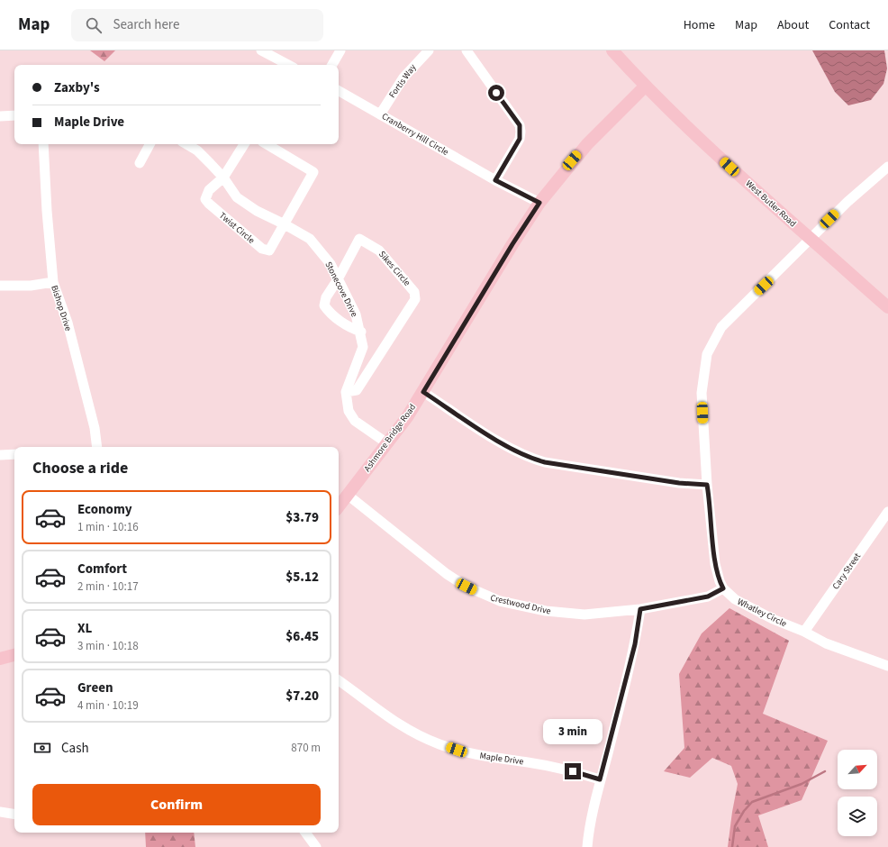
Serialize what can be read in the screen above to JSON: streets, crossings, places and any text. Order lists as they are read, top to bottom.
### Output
{
  "streets": {
    "main road": ["West Butler Road", "Ashmore Bridge Road"],
    "street": [
      "Fortis Way",
      "Cranberry Hill Circle",
      "Twist Circle",
      "Sikes Circle",
      "Stonecove Drive",
      "Bishop Drive",
      "Cary Street",
      "Crestwood Drive",
      "Whatley Circle",
      "Maple Drive"
    ]
  },
  "crossings": [
    ["Fortis Way", "Cranberry Hill Circle"],
    ["Cranberry Hill Circle", "Ashmore Bridge Road"],
    ["West Butler Road", "Ashmore Bridge Road"],
    ["West Butler Road", "Whatley Circle"],
    ["Twist Circle", "Stonecove Drive"],
    ["Sikes Circle", "Stonecove Drive"],
    ["Stonecove Drive", "Ashmore Bridge Road"],
    ["Ashmore Bridge Road", "Crestwood Drive"],
    ["Cary Street", "Whatley Circle"],
    ["Crestwood Drive", "Whatley Circle"]
  ],
  "north": "top right",
  "page": {
    "header": "Map",
    "search": "Search here",
    "nav": [
      "Home",
      "Map",
      "About",
      "Contact"
    ],
    "banner": ["Zaxby's", "Maple Drive"],
    "heading": "Choose a ride",
    "list": [
      {
        "name": "Economy",
        "note": "1 min · 10:16",
        "value": "$3.79"
      },
      {
        "name": "Comfort",
        "note": "2 min · 10:17",
        "value": "$5.12"
      },
      {
        "name": "XL",
        "note": "3 min · 10:18",
        "value": "$6.45"
      },
      {
        "name": "Green",
        "note": "4 min · 10:19",
        "value": "$7.20"
      }
    ],
    "bubble": "3 min",
    "pay": ["Cash", "870 m"],
    "buttons": "Confirm"
  }
}
